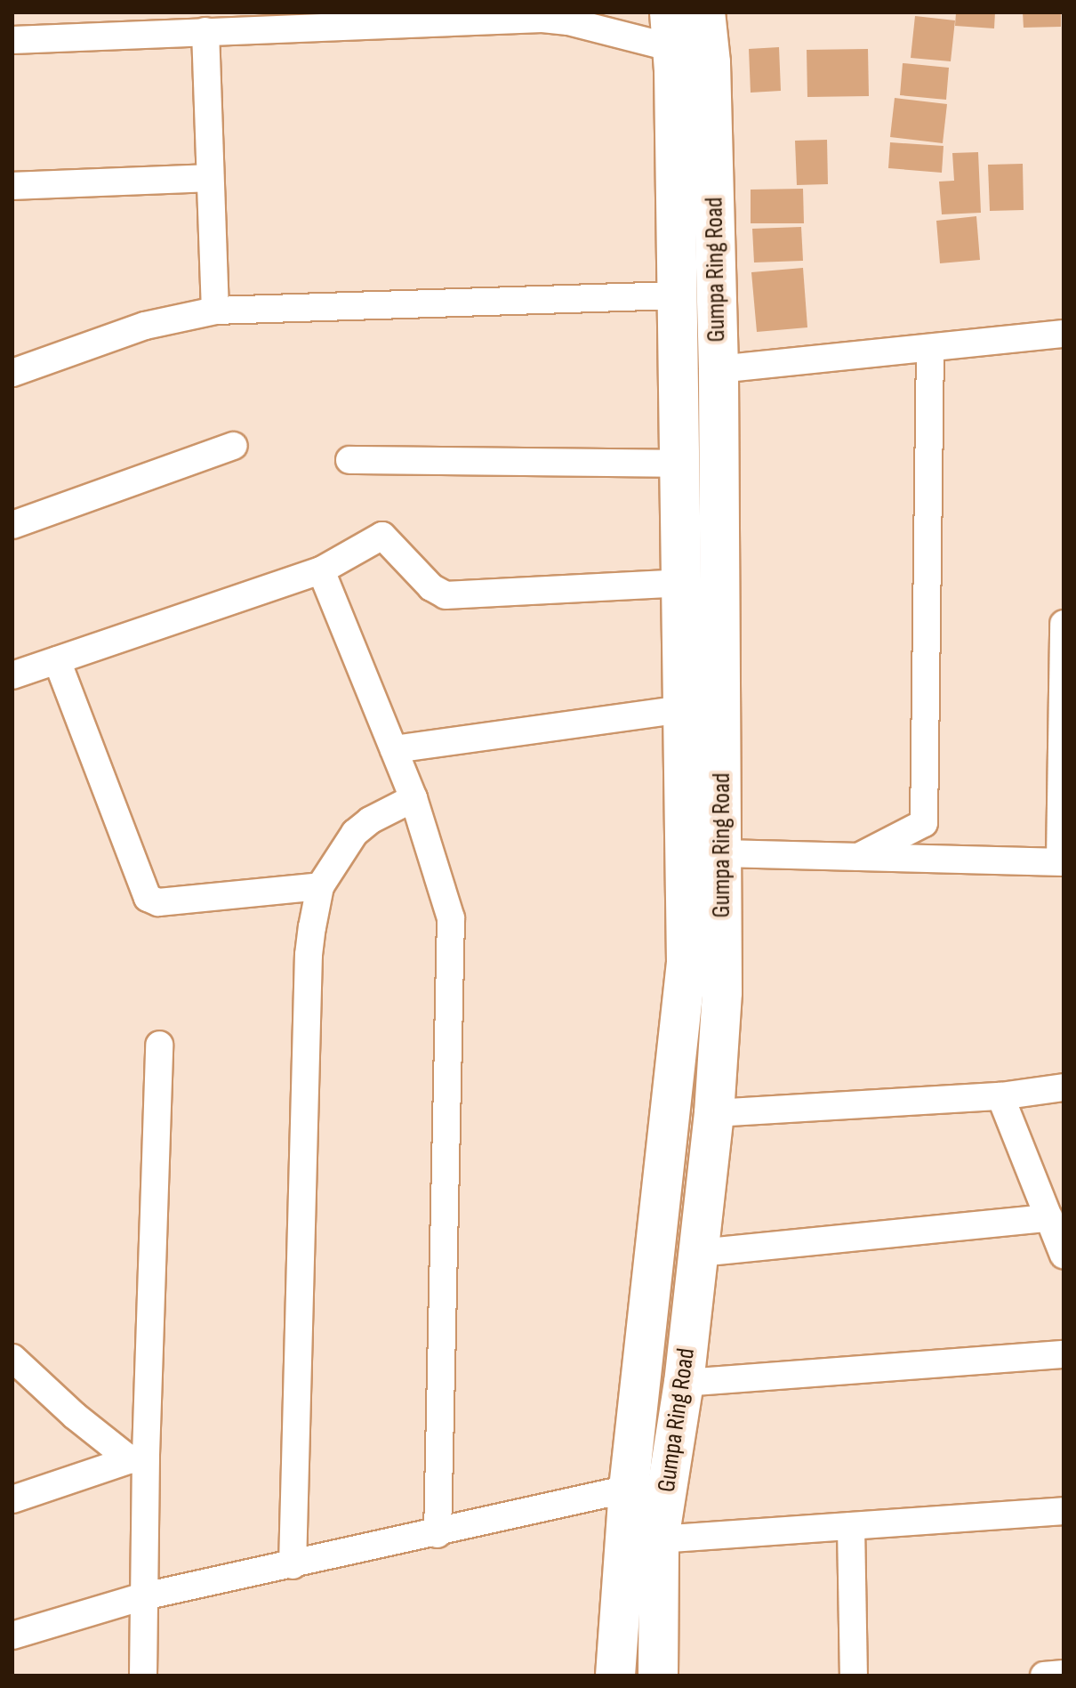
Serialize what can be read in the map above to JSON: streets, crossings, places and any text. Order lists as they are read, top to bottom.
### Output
{
  "streets": {
    "street": ["Gumpa Ring Road"]
  }
}
